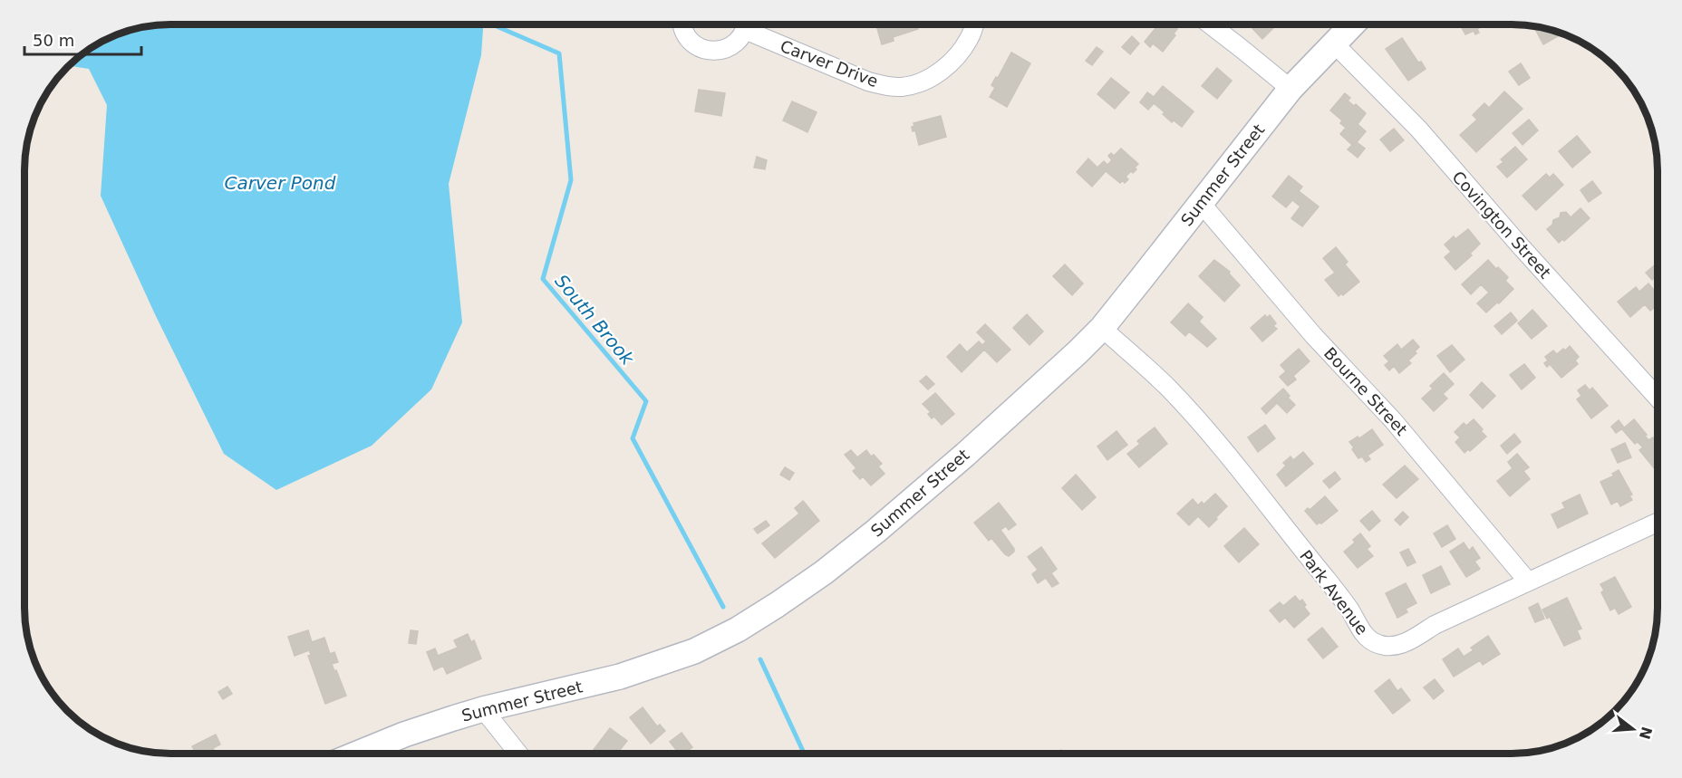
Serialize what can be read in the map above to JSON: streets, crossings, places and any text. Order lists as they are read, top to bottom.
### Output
{
  "streets": {
    "main road": ["Summer Street"],
    "street": [
      "Carver Drive",
      "Covington Street",
      "Bourne Street",
      "Park Avenue"
    ]
  },
  "crossings": [
    ["Summer Street", "Covington Street"],
    ["Summer Street", "Bourne Street"],
    ["Summer Street", "Park Avenue"],
    ["Bourne Street", "Park Avenue"]
  ],
  "water": ["Carver Pond", "South Brook"],
  "scale_bar": "50 m",
  "north": "right"
}
